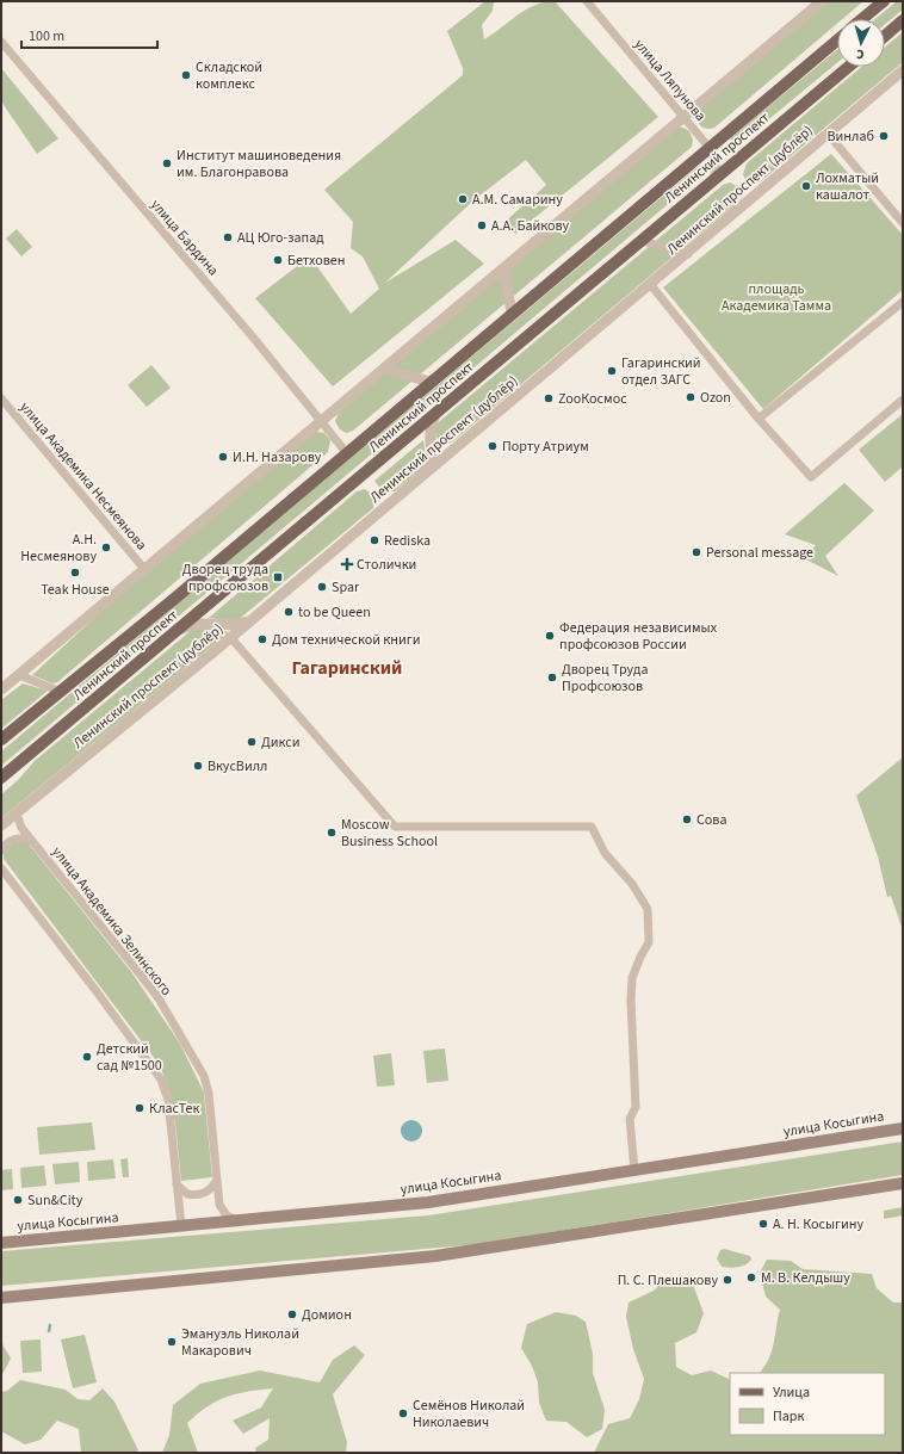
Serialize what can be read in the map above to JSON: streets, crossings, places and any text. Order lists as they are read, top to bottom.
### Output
{
  "streets": {
    "main road": ["Ленинский проспект", "улица Косыгина"],
    "street": [
      "улица Ляпунова",
      "Ленинский проспект (дублёр)",
      "улица Бардина",
      "улица Академика Несмеянова",
      "улица Академика Зелинского"
    ]
  },
  "crossings": [
    ["улица Ляпунова", "Ленинский проспект"],
    ["Ленинский проспект", "улица Бардина"],
    ["Ленинский проспект (дублёр)", "улица Академика Зелинского"],
    ["улица Академика Зелинского", "улица Косыгина"]
  ],
  "districts": ["Гагаринский"],
  "parks": ["площадь Академика Тамма"],
  "places": {
    "other": [
      "Складской комплекс",
      "Винлаб",
      "Институт машиноведения им. Благонравова",
      "Лохматый кашалот",
      "А.М. Самарину",
      "А.А. Байкову",
      "АЦ Юго-запад",
      "Бетховен",
      "Гагаринский отдел ЗАГС",
      "Ozon",
      "ZooКосмос",
      "Порту Атриум",
      "И.Н. Назарову",
      "Rediska",
      "А.Н. Несмеянову",
      "Personal message",
      "Teak House",
      "Spar",
      "to be Queen",
      "Федерация независимых профсоюзов России",
      "Дом технической книги",
      "Дворец Труда Профсоюзов",
      "Дикси",
      "ВкусВилл",
      "Сова",
      "Moscow Business School",
      "Детский сад №1500",
      "КласТек",
      "Sun&City",
      "А. Н. Косыгину",
      "М. В. Келдышу",
      "П. С. Плешакову",
      "Домион",
      "Эмануэль Николай Макарович",
      "Семёнов Николай Николаевич"
    ],
    "health": ["Столички"],
    "transit": ["Дворец труда профсоюзов"]
  },
  "legend": ["Улица", "Парк"],
  "scale_bar": "100 m",
  "north": "bottom"
}
